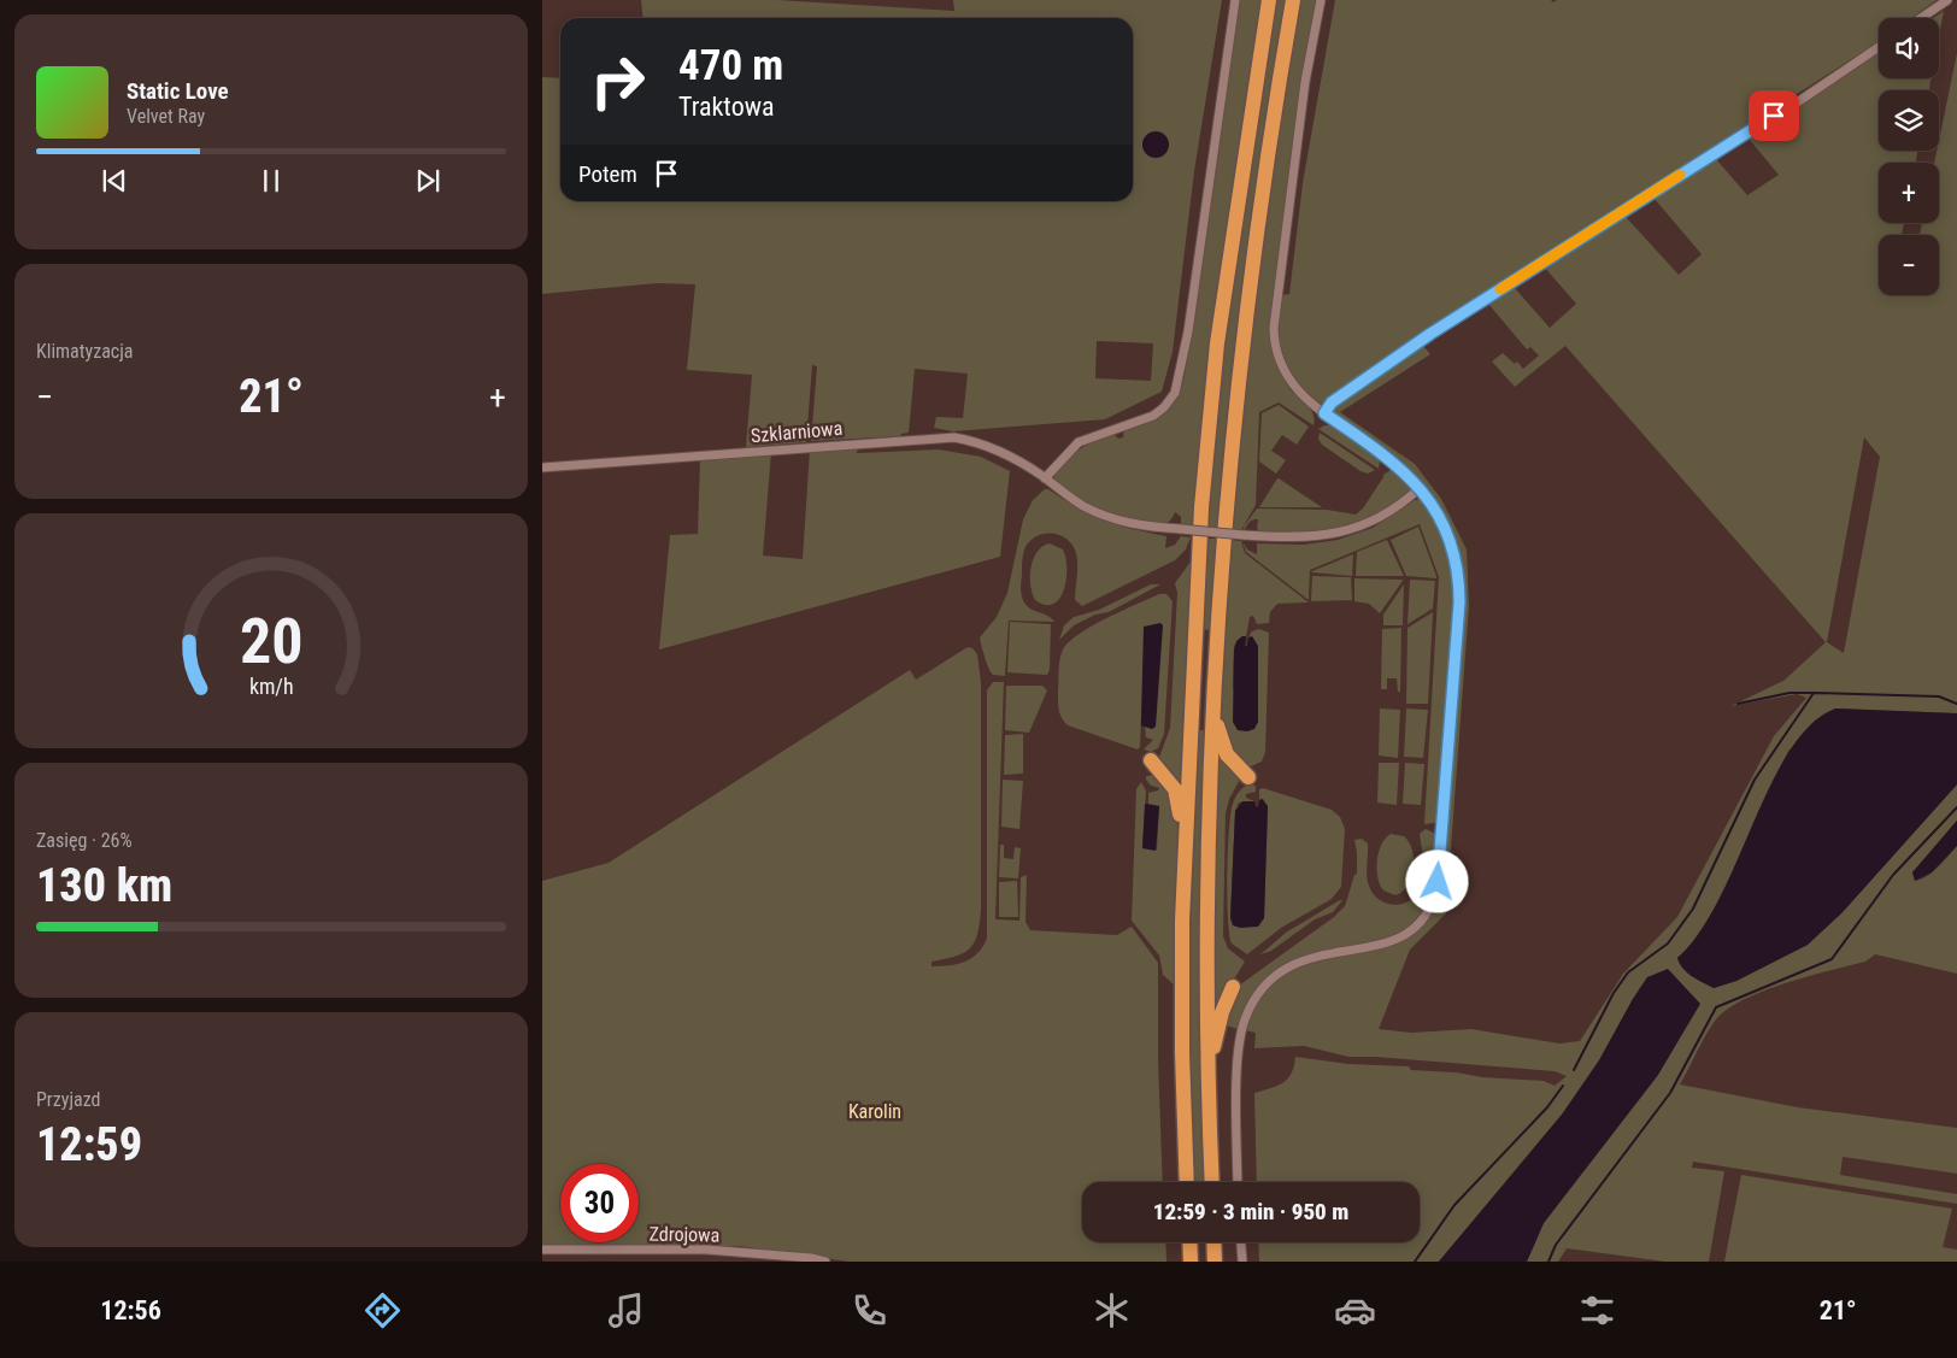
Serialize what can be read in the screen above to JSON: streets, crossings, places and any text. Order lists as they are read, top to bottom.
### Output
{
  "streets": {
    "street": ["Szklarniowa", "Zdrojowa"]
  },
  "parks": ["Karolin"],
  "page": {
    "map_buttons": ["+", "−"],
    "turn": ["470 m", "Traktowa"],
    "song": ["Static Love", "Velvet Ray"],
    "then": "Potem",
    "tile": [
      "Klimatyzacja",
      ["Zasięg · 26%", "130 km"],
      ["Przyjazd", "12:59"]
    ],
    "heat": ["−", "21°", "+"],
    "limit": "30",
    "trip": "12:59 · 3 min · 950 m",
    "tabs": ["12:56", "21°"],
    "gauge": ["20", "km/h"]
  }
}
